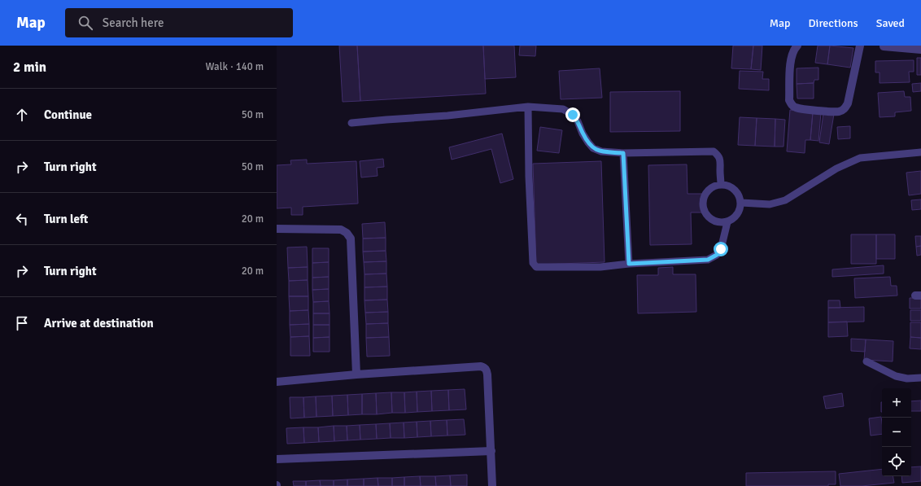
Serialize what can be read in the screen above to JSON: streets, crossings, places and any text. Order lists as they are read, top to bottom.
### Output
{
  "page": {
    "header": "Map",
    "search": "Search here",
    "nav": ["Map", "Directions", "Saved"],
    "heading": ["2 min", "Walk · 140 m"],
    "list": [
      ["Continue", "50 m"],
      ["Turn right", "50 m"],
      ["Turn left", "20 m"],
      ["Turn right", "20 m"],
      "Arrive at destination"
    ],
    "map_buttons": ["+", "−"]
  }
}
